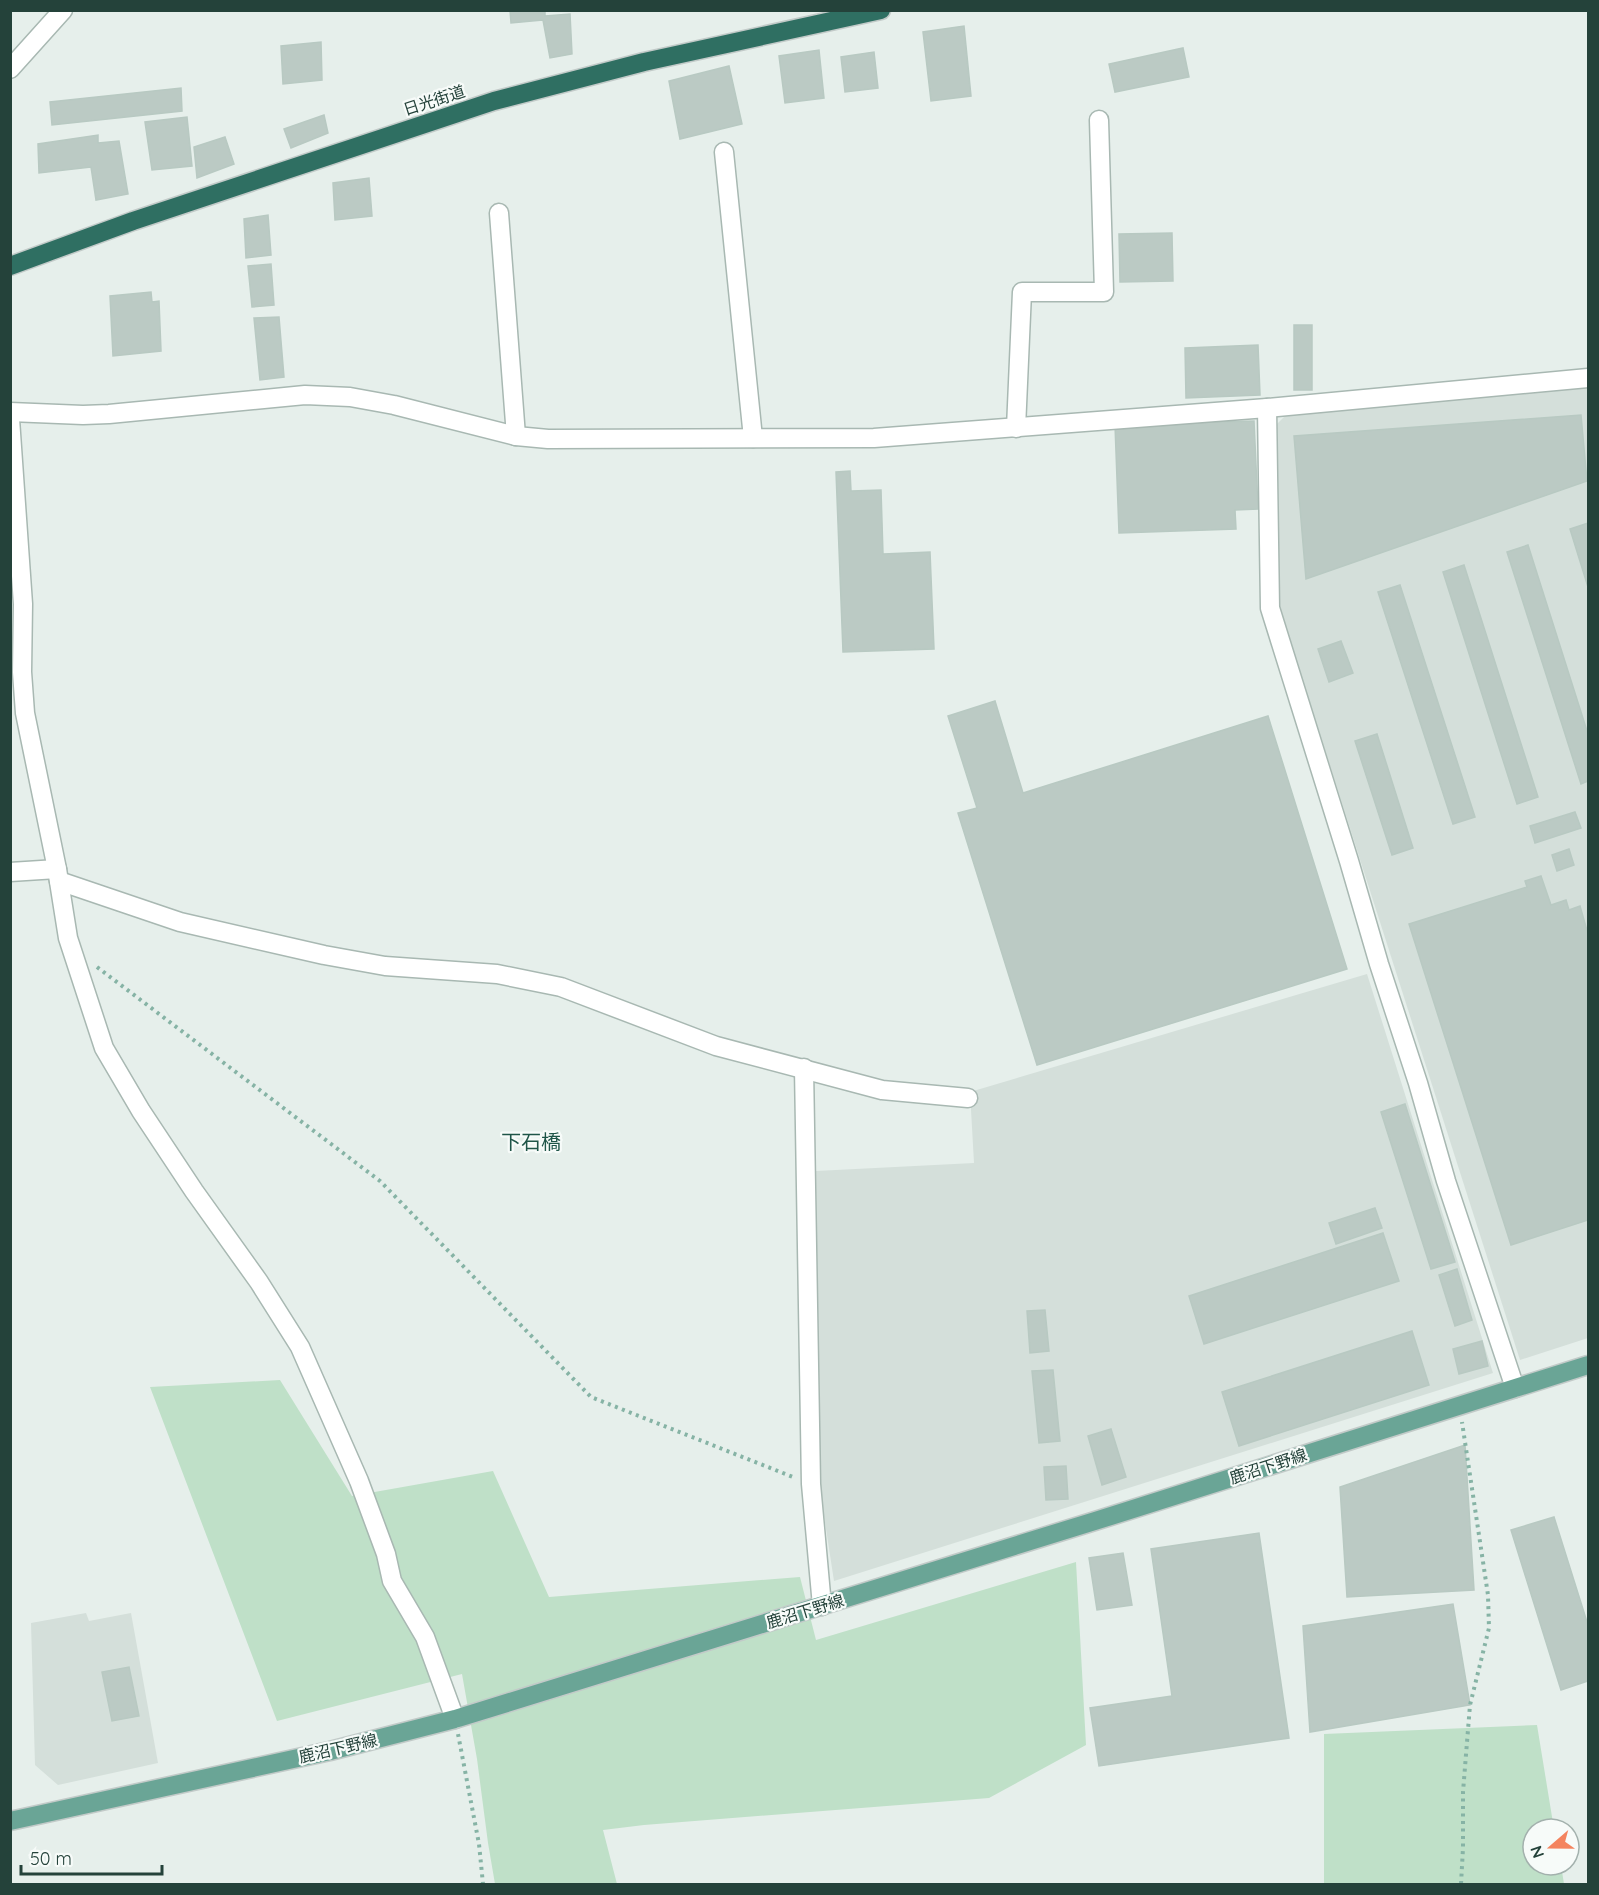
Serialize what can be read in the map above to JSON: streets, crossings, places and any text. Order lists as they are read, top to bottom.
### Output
{
  "streets": {
    "highway": ["日光街道"],
    "main road": ["鹿沼下野線"]
  },
  "districts": ["下石橋"],
  "scale_bar": "50 m",
  "north": "left"
}
